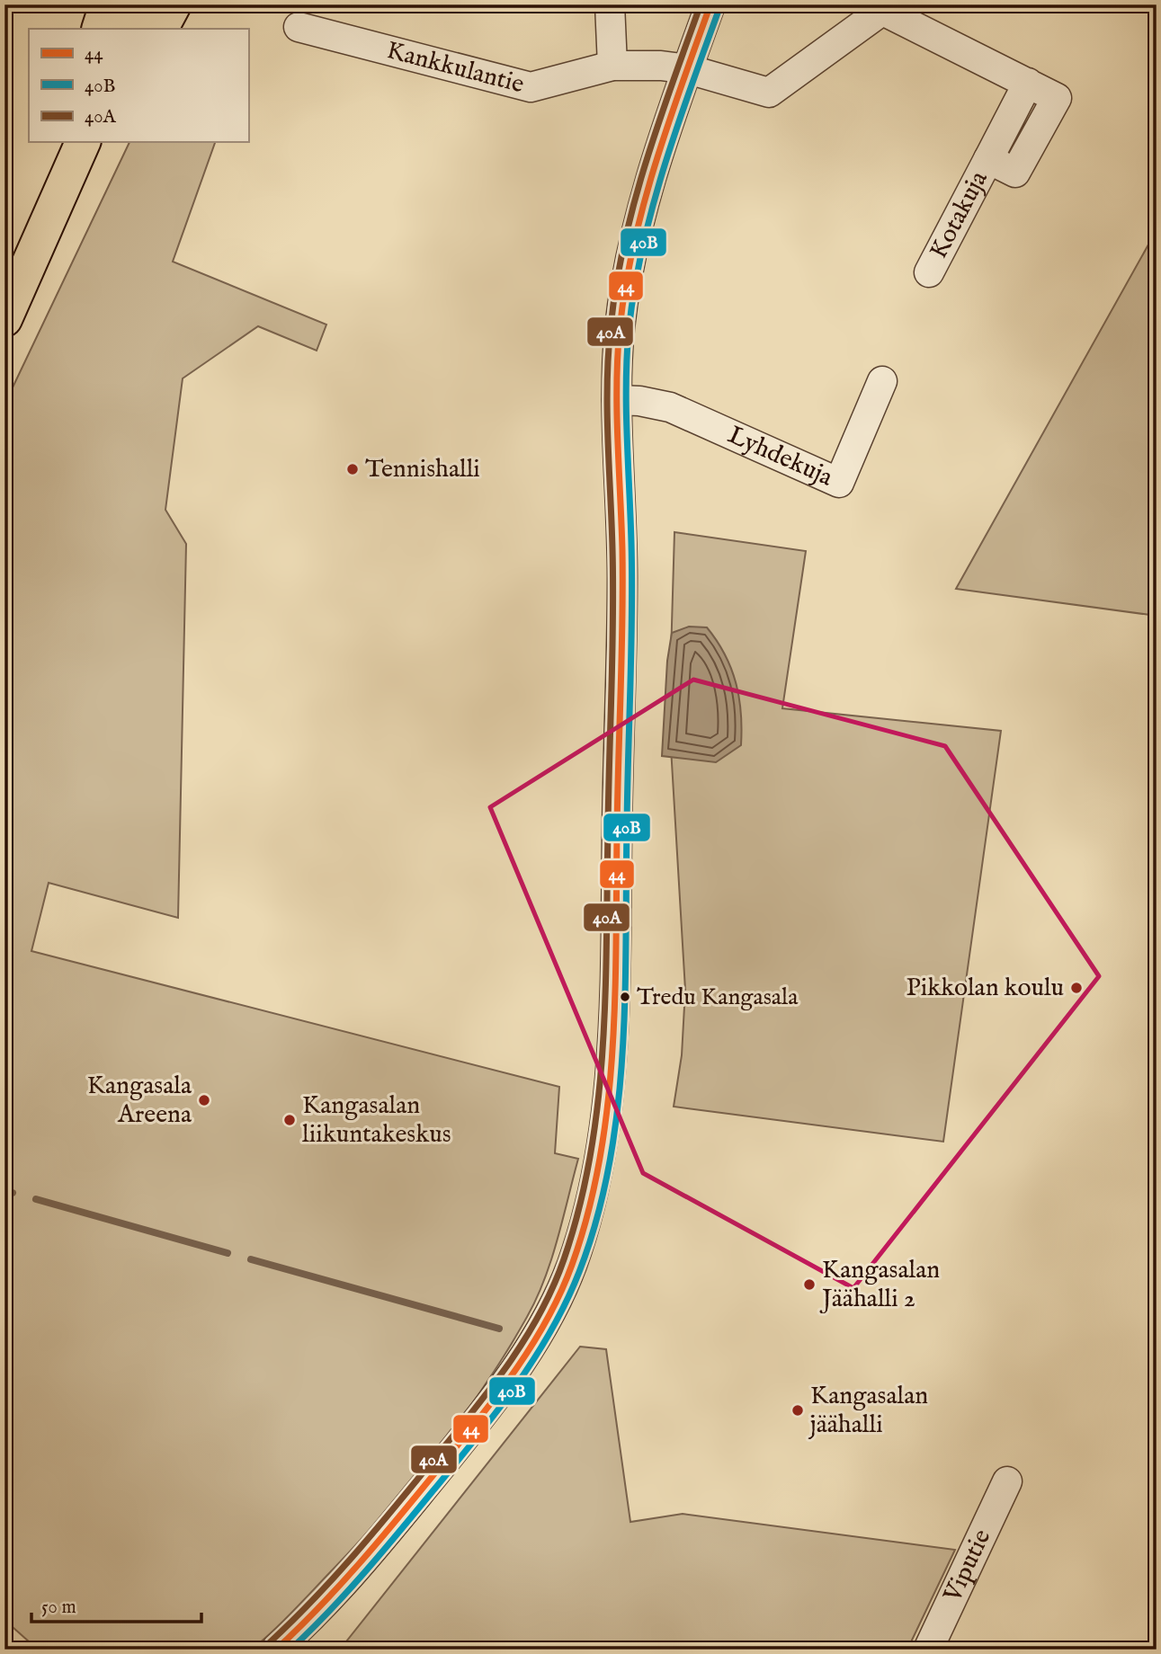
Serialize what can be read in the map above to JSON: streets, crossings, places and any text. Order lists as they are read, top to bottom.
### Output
{
  "streets": {
    "street": [
      "Kankkulantie",
      "Kotakuja",
      "Lyhdekuja",
      "Viputie"
    ]
  },
  "crossings": [
    ["Kankkulantie", "Kotakuja"]
  ],
  "places": [
    "Tennishalli",
    "Pikkolan koulu",
    "Tredu Kangasala",
    "Kangasala Areena",
    "Kangasalan liikuntakeskus",
    "Kangasalan Jäähalli 2",
    "Kangasalan jäähalli"
  ],
  "lines": ["transit line 44", "transit line 40A", "transit line 40B"],
  "legend": ["44", "40B", "40A"],
  "scale_bar": "50 m"
}
